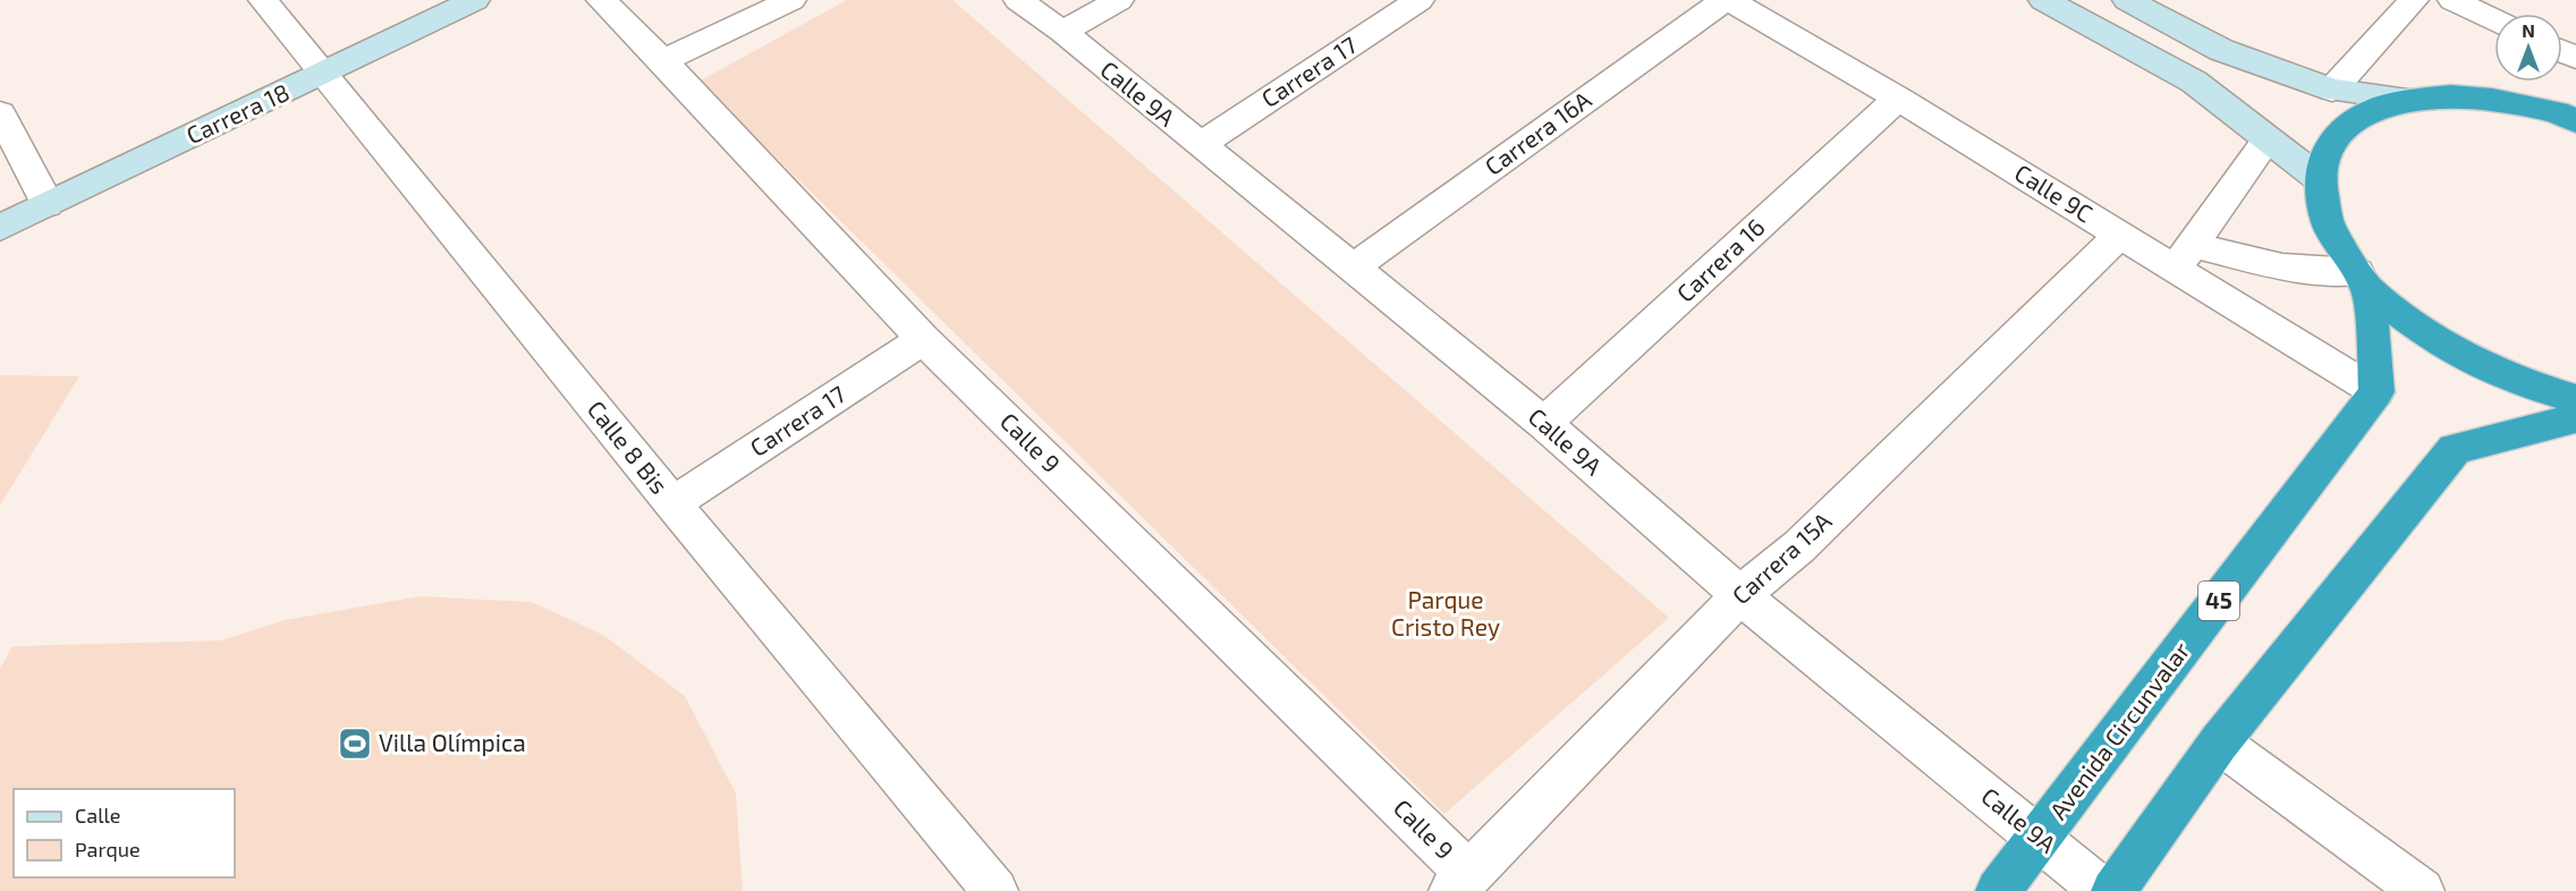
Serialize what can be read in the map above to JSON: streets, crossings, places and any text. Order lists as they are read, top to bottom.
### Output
{
  "streets": {
    "highway": ["45", "Avenida Circunvalar"],
    "main road": ["Carrera 18"],
    "street": [
      "Carrera 17",
      "Calle 9A",
      "Carrera 16A",
      "Calle 9C",
      "Carrera 16",
      "Calle 9",
      "Calle 8 Bis",
      "Carrera 15A"
    ]
  },
  "crossings": [
    ["Carrera 17", "Calle 9A"],
    ["Carrera 17", "Calle 9"],
    ["Carrera 17", "Calle 8 Bis"],
    ["Calle 9A", "Carrera 16A"],
    ["Calle 9A", "Carrera 16"],
    ["Calle 9A", "Carrera 15A"],
    ["Calle 9A", "Avenida Circunvalar"],
    ["Carrera 18", "Calle 8 Bis"],
    ["Carrera 16A", "Calle 9C"],
    ["Calle 9C", "Carrera 16"],
    ["Calle 9C", "Carrera 15A"],
    ["Calle 9C", "Avenida Circunvalar"],
    ["Calle 9", "Carrera 15A"]
  ],
  "parks": ["Parque Cristo Rey"],
  "places": {
    "sports": ["Villa Olímpica"]
  },
  "legend": ["Calle", "Parque"],
  "north": "top"
}
